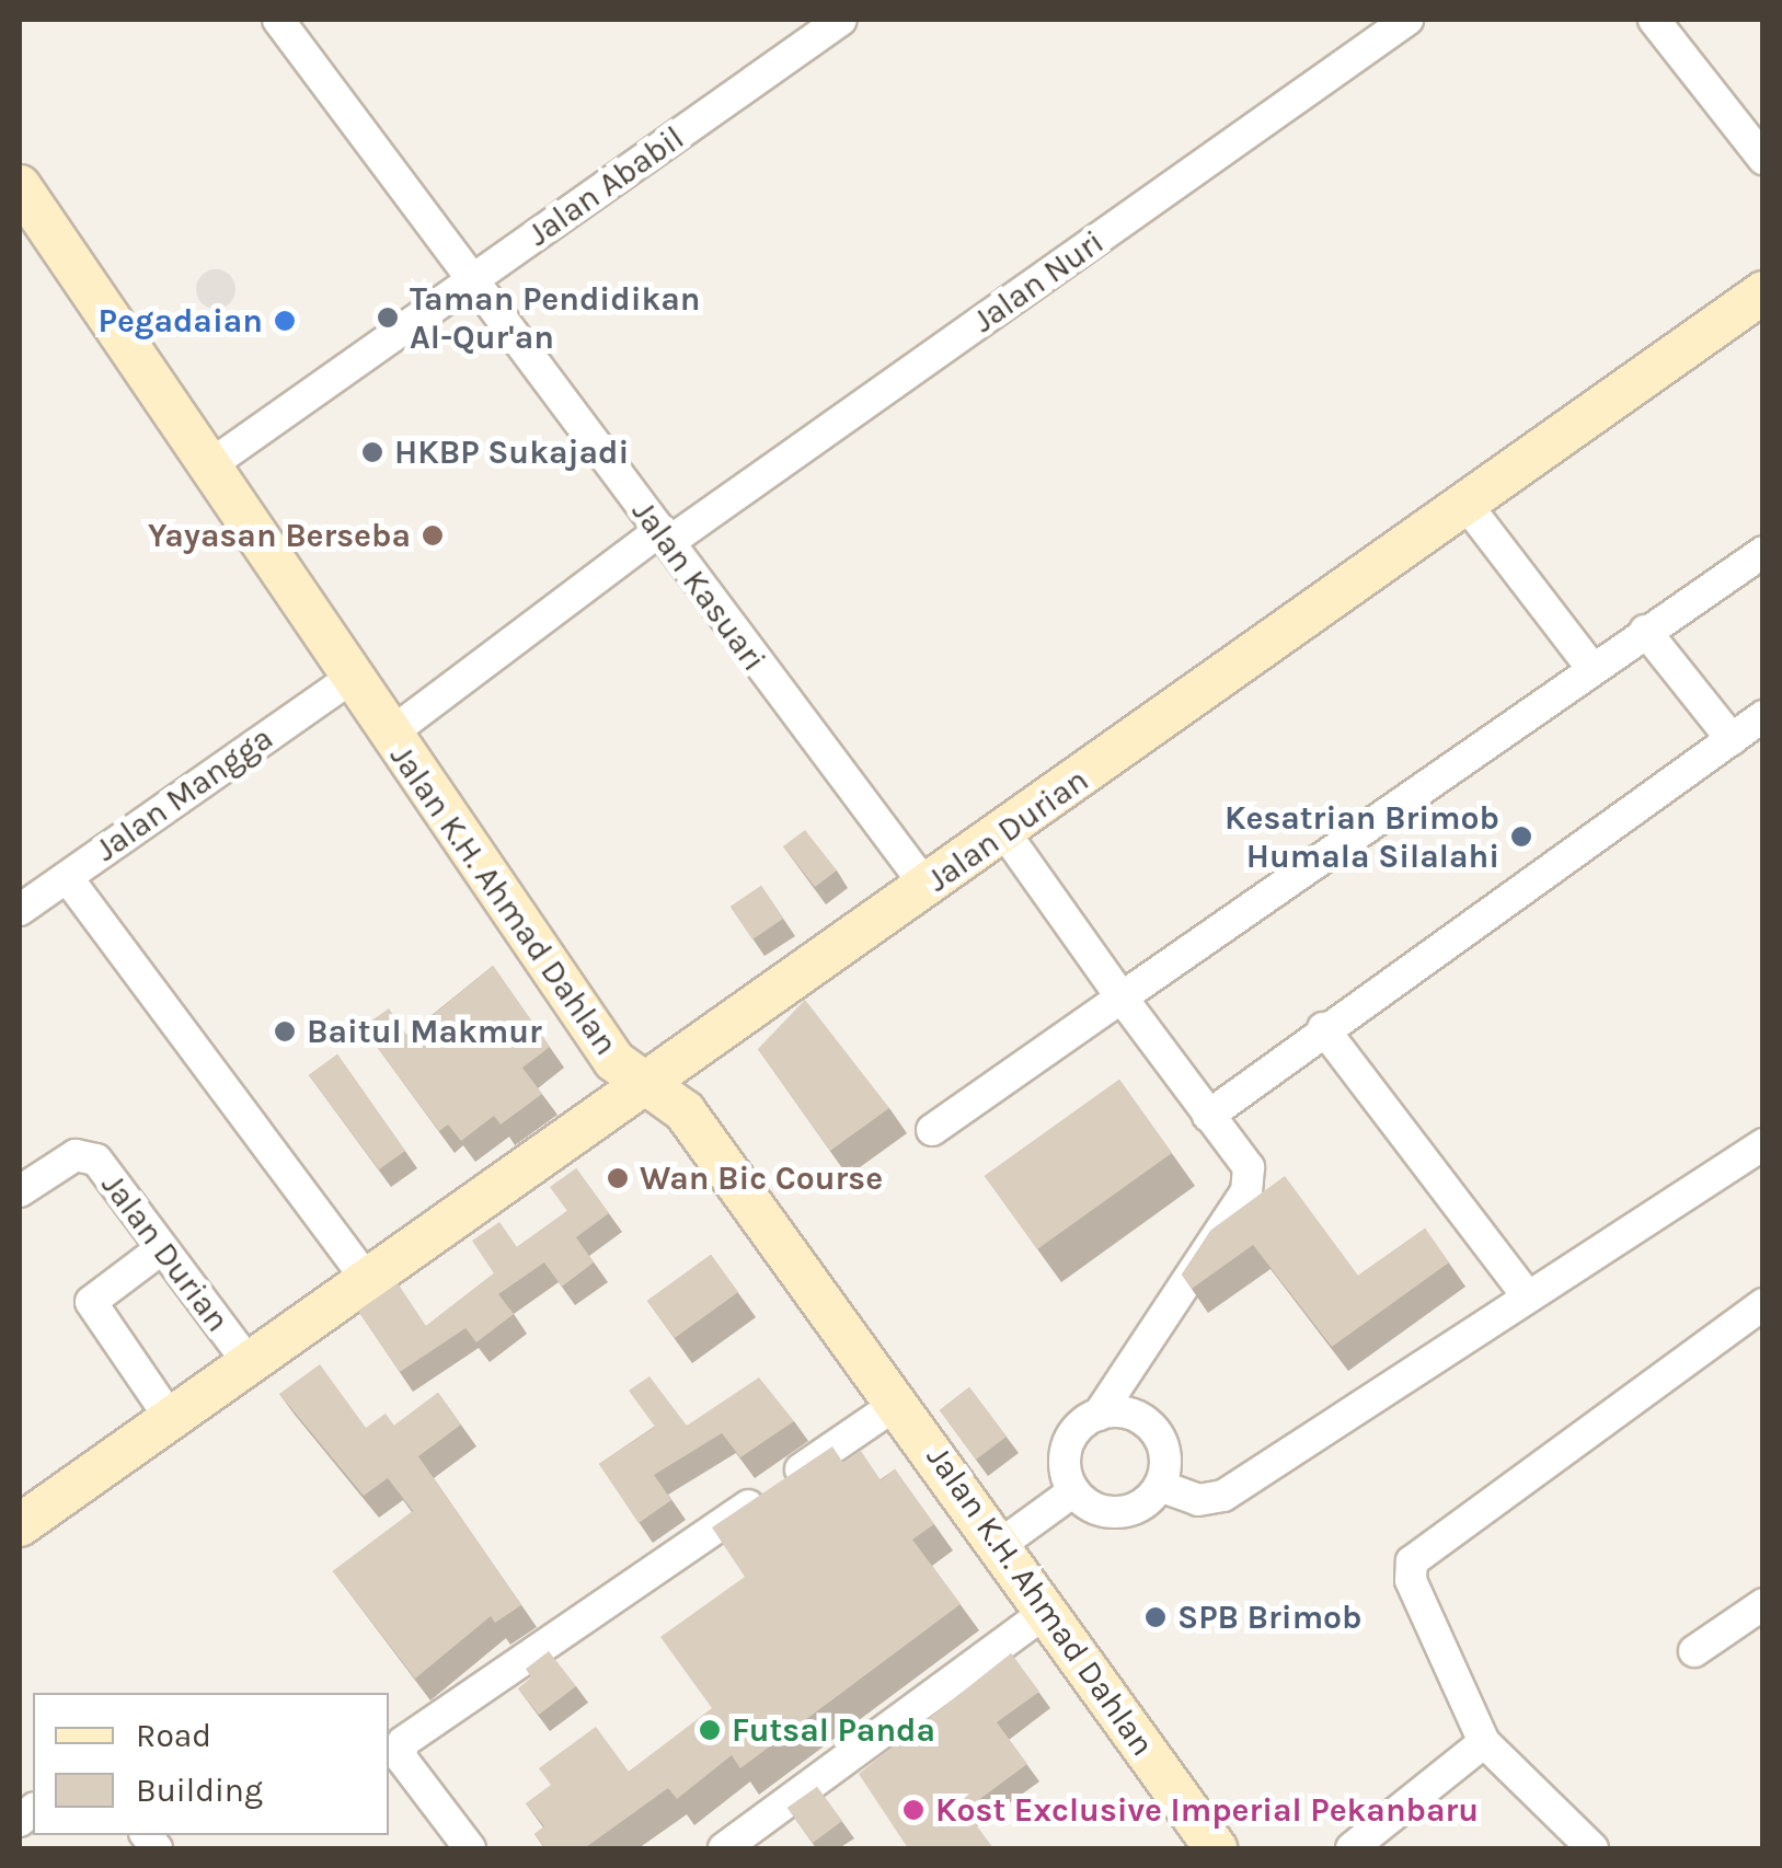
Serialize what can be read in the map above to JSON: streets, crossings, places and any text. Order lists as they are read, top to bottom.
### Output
{
  "streets": {
    "main road": ["Jalan Durian", "Jalan K.H. Ahmad Dahlan"],
    "street": [
      "Jalan Ababil",
      "Jalan Nuri",
      "Jalan Kasuari",
      "Jalan Mangga"
    ]
  },
  "crossings": [
    ["Jalan Ababil", "Jalan Kasuari"],
    ["Jalan Ababil", "Jalan K.H. Ahmad Dahlan"],
    ["Jalan Nuri", "Jalan Kasuari"],
    ["Jalan Nuri", "Jalan K.H. Ahmad Dahlan"],
    ["Jalan Kasuari", "Jalan Durian"],
    ["Jalan Mangga", "Jalan K.H. Ahmad Dahlan"],
    ["Jalan Durian", "Jalan K.H. Ahmad Dahlan"]
  ],
  "places": [
    "Taman Pendidikan Al-Qur'an",
    "Pegadaian",
    "HKBP Sukajadi",
    "Yayasan Berseba",
    "Kesatrian Brimob Humala Silalahi",
    "Baitul Makmur",
    "Wan Bic Course",
    "SPB Brimob",
    "Futsal Panda",
    "Kost Exclusive Imperial Pekanbaru"
  ],
  "legend": ["Road", "Building"]
}
